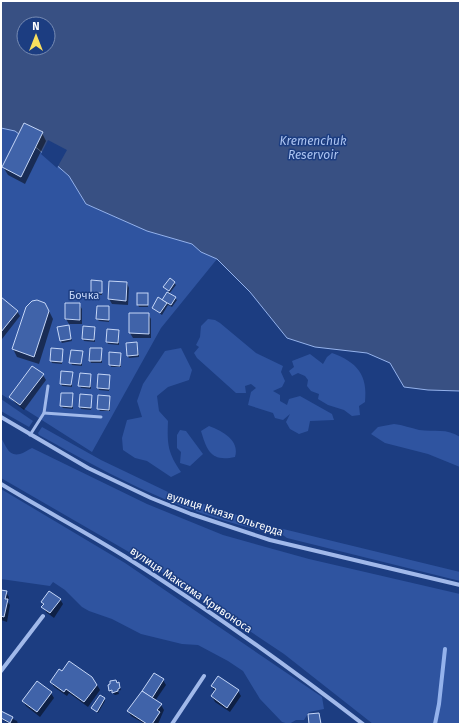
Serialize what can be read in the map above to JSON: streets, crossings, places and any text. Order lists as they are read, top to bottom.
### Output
{
  "streets": {
    "street": ["вулиця Князя Ольгерда", "вулиця Максима Кривоноса"]
  },
  "water": ["Kremenchuk Reservoir"],
  "parks": ["Бочка"],
  "north": "top"
}
